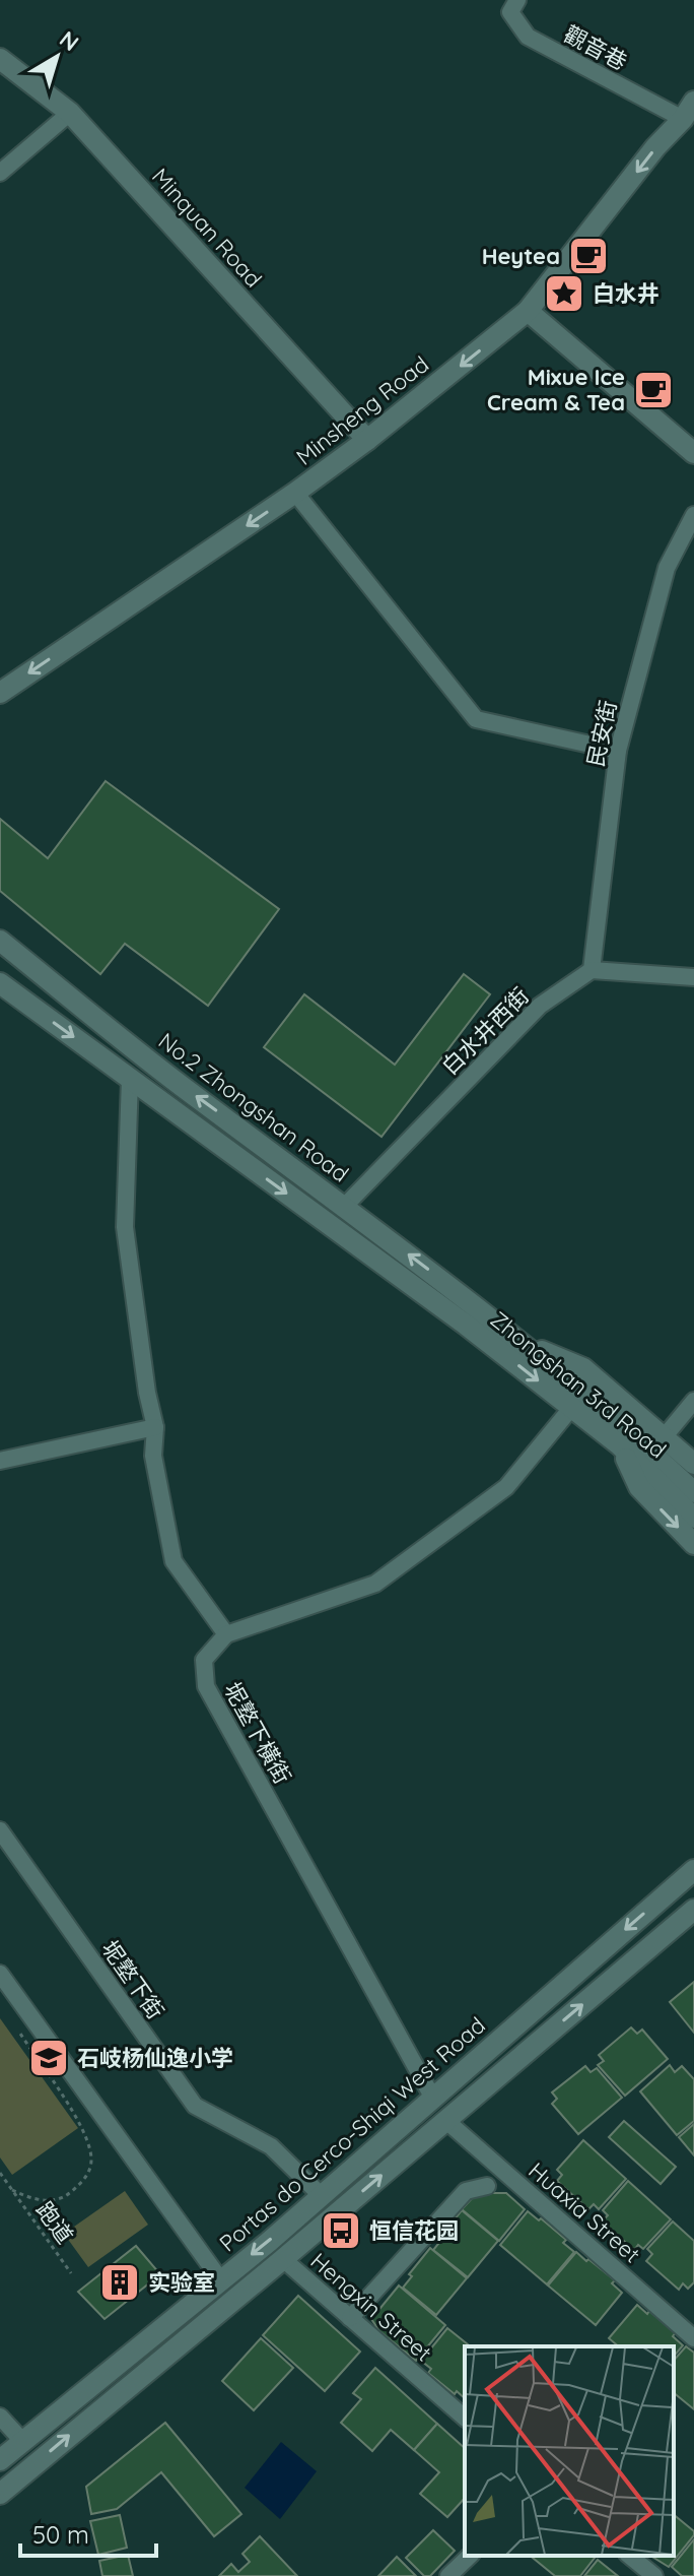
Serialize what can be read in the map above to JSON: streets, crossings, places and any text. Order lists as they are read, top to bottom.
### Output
{
  "streets": {
    "main road": [
      "Minquan Road",
      "Minsheng Road",
      "No.2 Zhongshan Road",
      "Zhongshan 3rd Road",
      "Portas do Cerco-Shiqi West Road"
    ],
    "street": [
      "觀音巷",
      "民安街",
      "白水井西街",
      "坭墪下橫街",
      "坭墪下街",
      "Huaxia Street",
      "Hengxin Street"
    ],
    "path": ["跑道"]
  },
  "crossings": [
    ["觀音巷", "Minsheng Road"],
    ["Minquan Road", "Minsheng Road"],
    ["民安街", "白水井西街"],
    ["白水井西街", "No.2 Zhongshan Road"],
    ["No.2 Zhongshan Road", "Zhongshan 3rd Road"],
    ["坭墪下橫街", "Portas do Cerco-Shiqi West Road"],
    ["坭墪下街", "Portas do Cerco-Shiqi West Road"]
  ],
  "one_way": ["Minsheng Road"],
  "places": {
    "cafe": ["Heytea", "Mixue Ice Cream & Tea"],
    "place": ["白水井"],
    "school or university": ["石岐杨仙逸小学"],
    "bus stop": ["恒信花园"],
    "building": ["实验室"]
  },
  "scale_bar": "50 m",
  "north": "top right"
}
